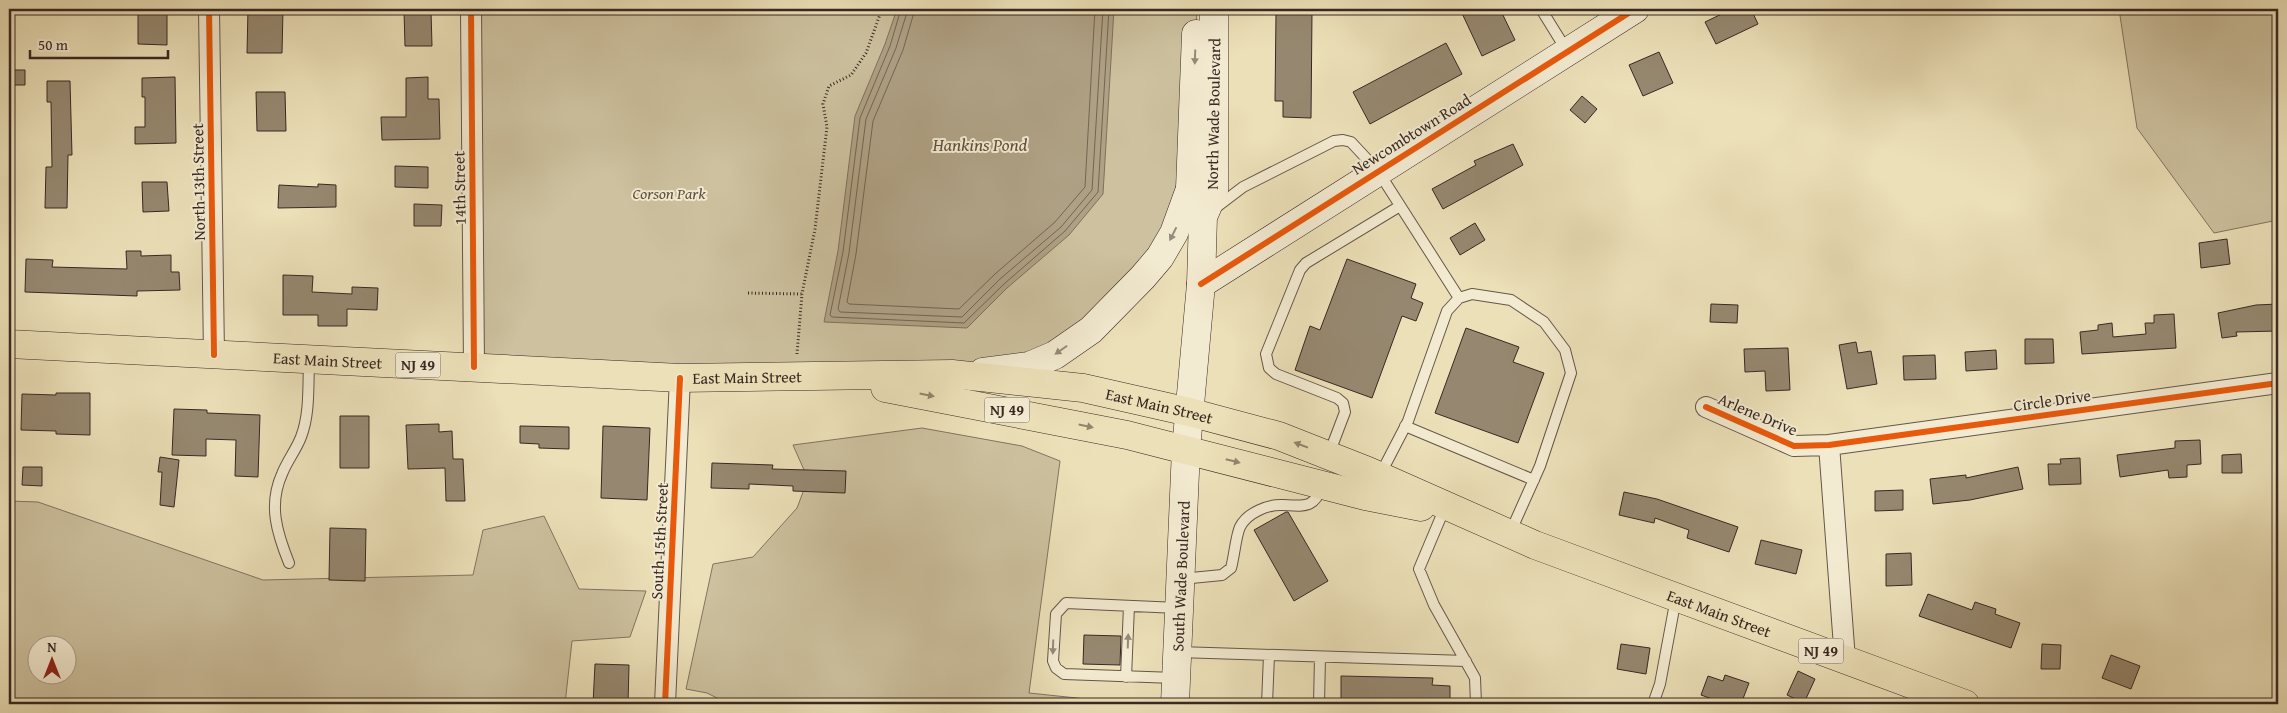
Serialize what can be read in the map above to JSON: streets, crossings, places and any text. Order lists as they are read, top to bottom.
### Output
{
  "streets": {
    "highway": ["East Main Street", "NJ 49"],
    "main road": ["North Wade Boulevard", "Newcombtown Road", "South Wade Boulevard"],
    "street": [
      "North 13th Street",
      "14th Street",
      "Circle Drive",
      "Arlene Drive",
      "South 15th Street"
    ]
  },
  "crossings": [
    ["North Wade Boulevard", "Newcombtown Road"],
    ["North Wade Boulevard", "East Main Street"],
    ["North Wade Boulevard", "South Wade Boulevard"],
    ["North 13th Street", "East Main Street"],
    ["14th Street", "East Main Street"],
    ["East Main Street", "South 15th Street"],
    ["East Main Street", "South Wade Boulevard"],
    ["Circle Drive", "Arlene Drive"]
  ],
  "water": ["Hankins Pond"],
  "parks": ["Corson Park"],
  "scale_bar": "50 m",
  "north": "top"
}
